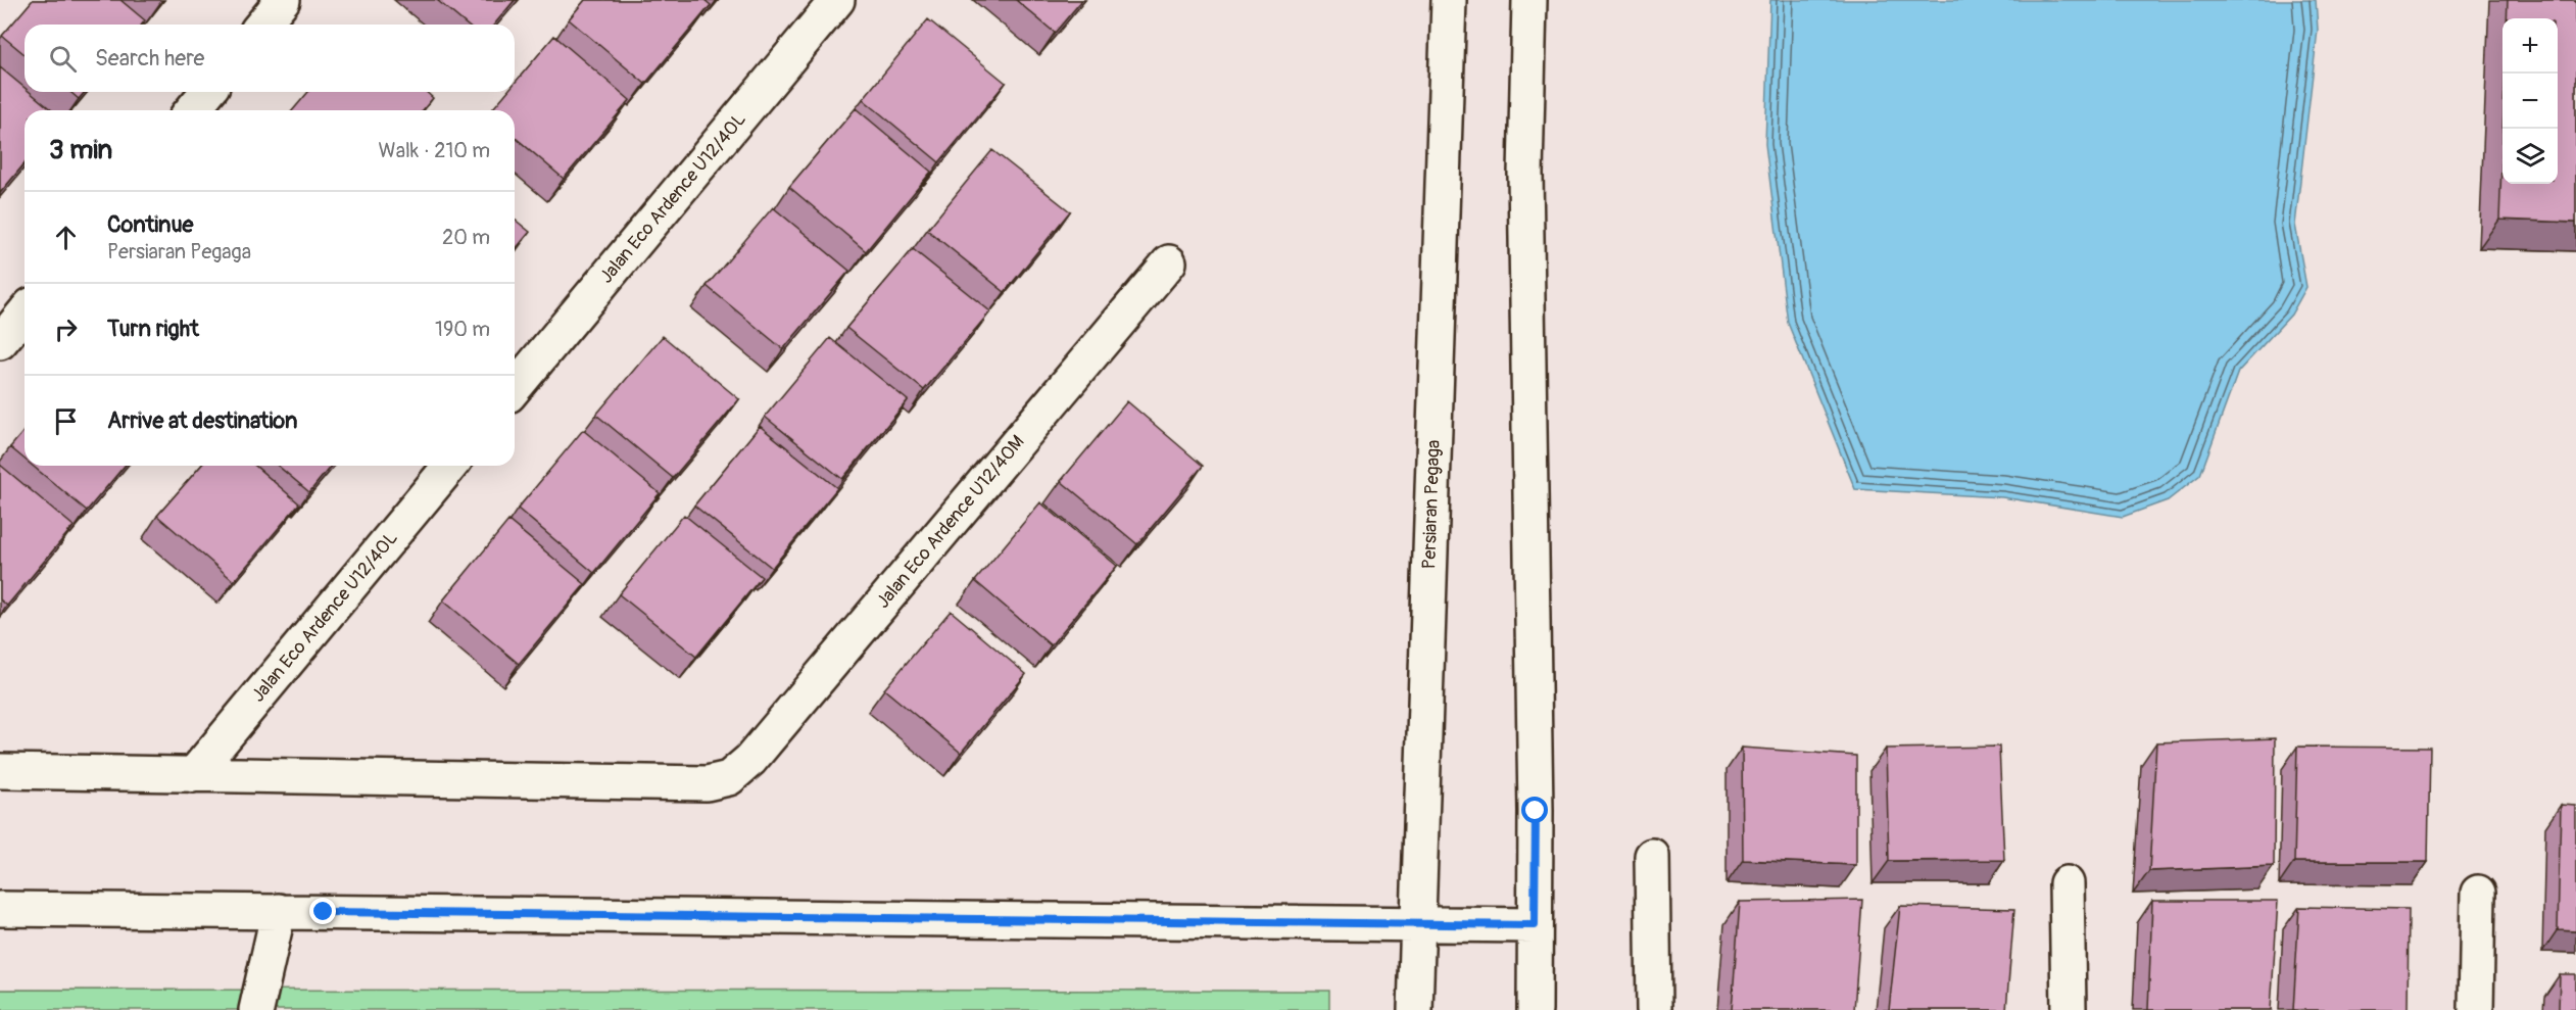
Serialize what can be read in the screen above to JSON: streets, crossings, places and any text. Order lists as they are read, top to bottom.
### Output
{
  "streets": {
    "street": ["Jalan Eco Ardence U12/40L", "Persiaran Pegaga", "Jalan Eco Ardence U12/40M"]
  },
  "crossings": [
    ["Jalan Eco Ardence U12/40L", "Jalan Eco Ardence U12/40M"]
  ],
  "page": {
    "map_buttons": ["+", "−"],
    "search": "Search here",
    "heading": ["3 min", "Walk · 210 m"],
    "list": [
      ["Continue", "Persiaran Pegaga", "20 m"],
      ["Turn right", "190 m"],
      "Arrive at destination"
    ]
  }
}
